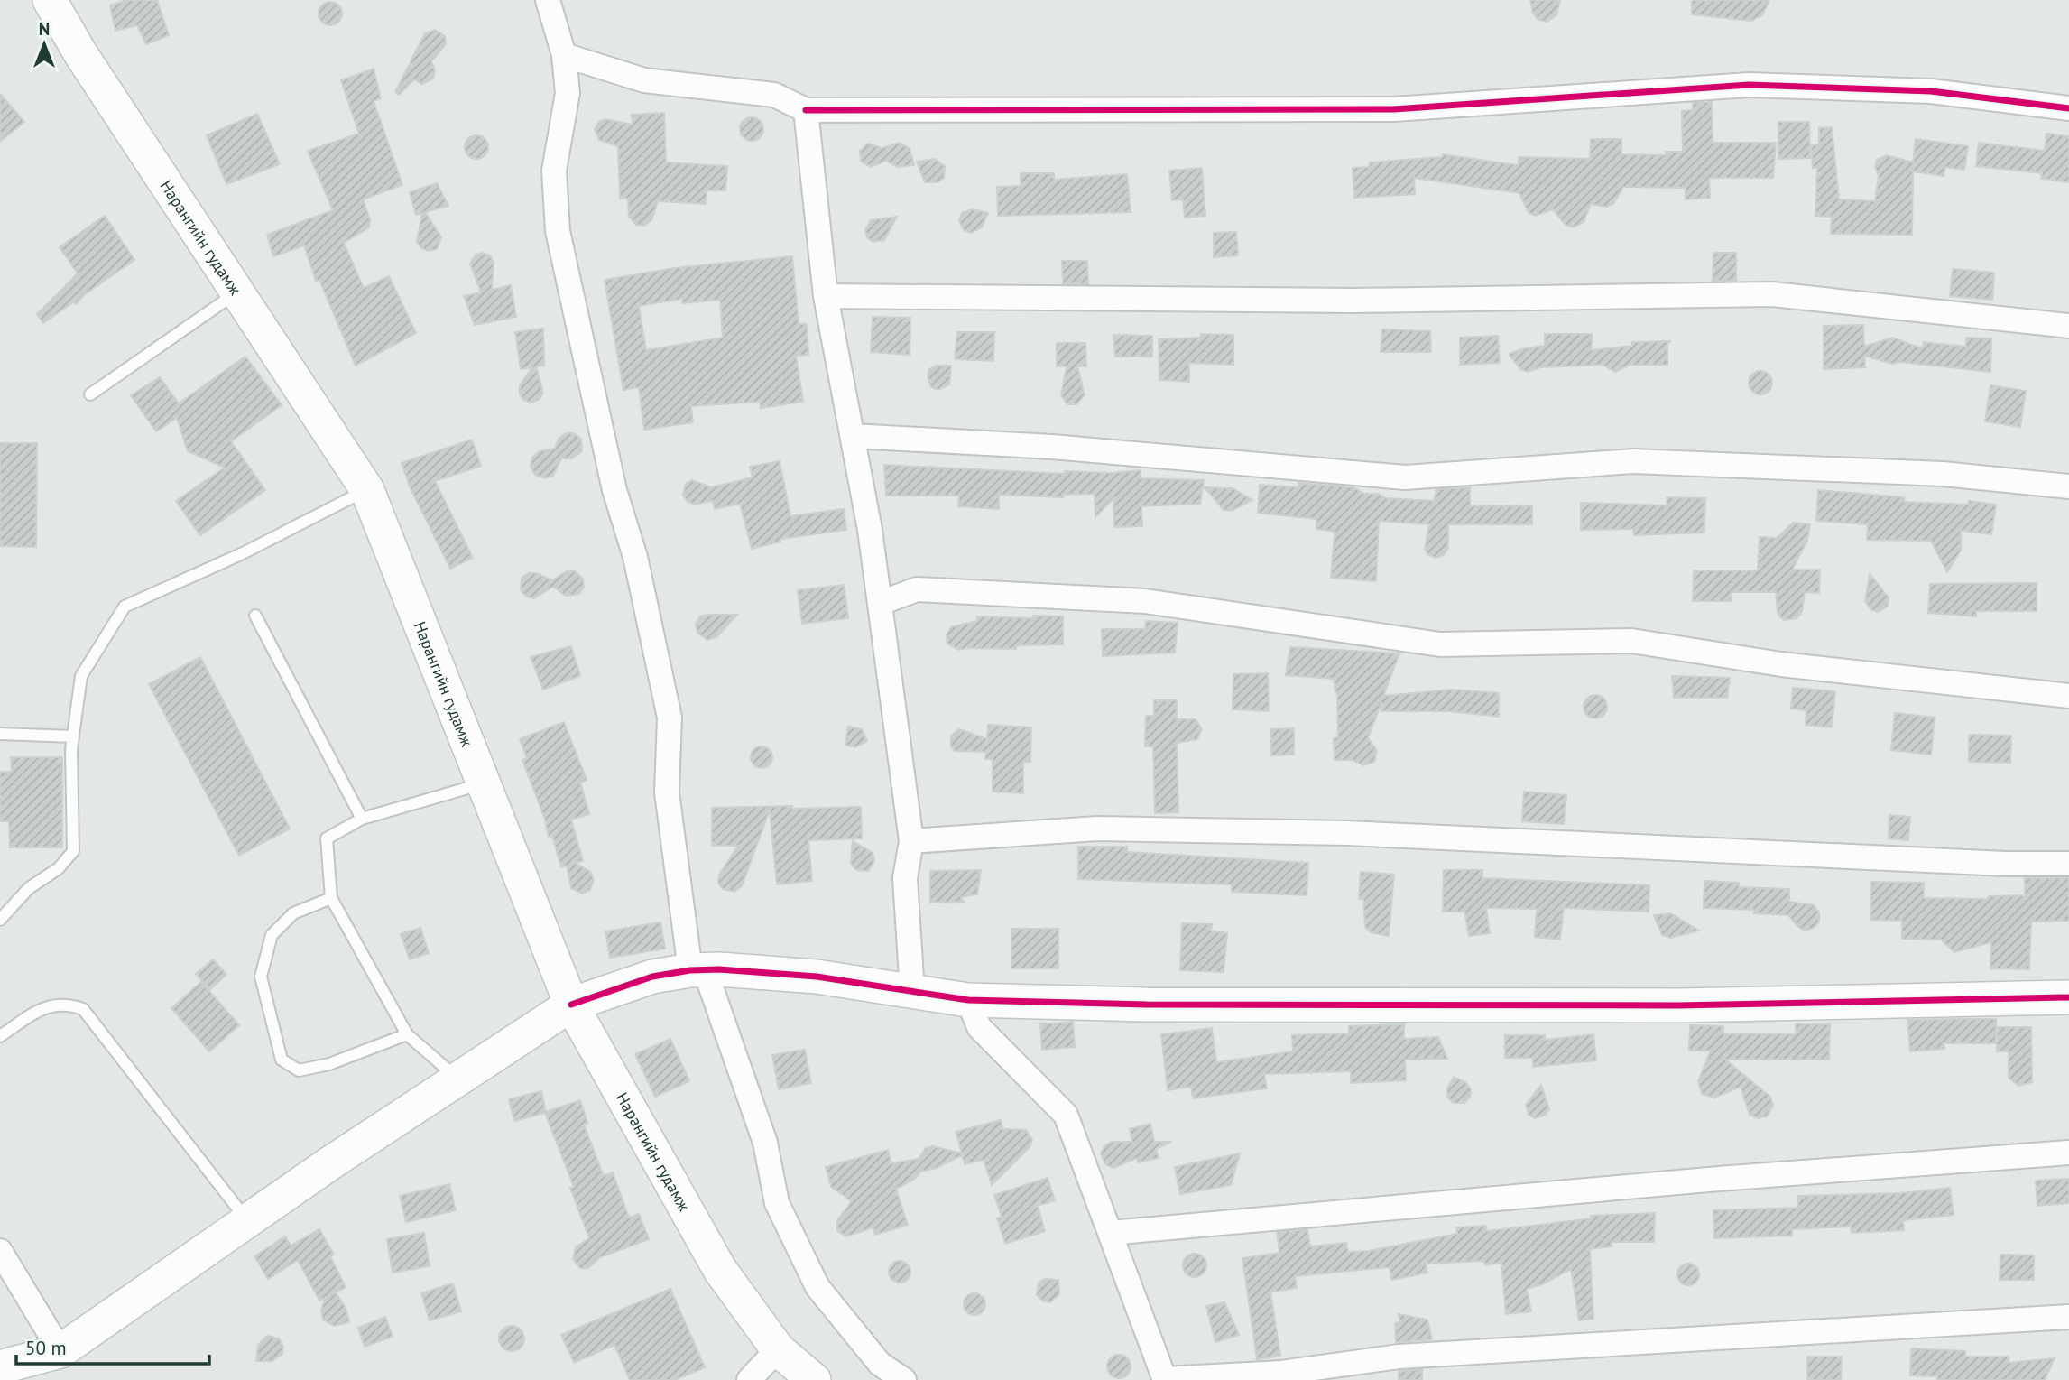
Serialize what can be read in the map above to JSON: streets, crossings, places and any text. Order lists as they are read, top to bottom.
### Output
{
  "streets": {
    "main road": ["Нарангийн гудамж"]
  },
  "scale_bar": "50 m",
  "north": "top"
}
